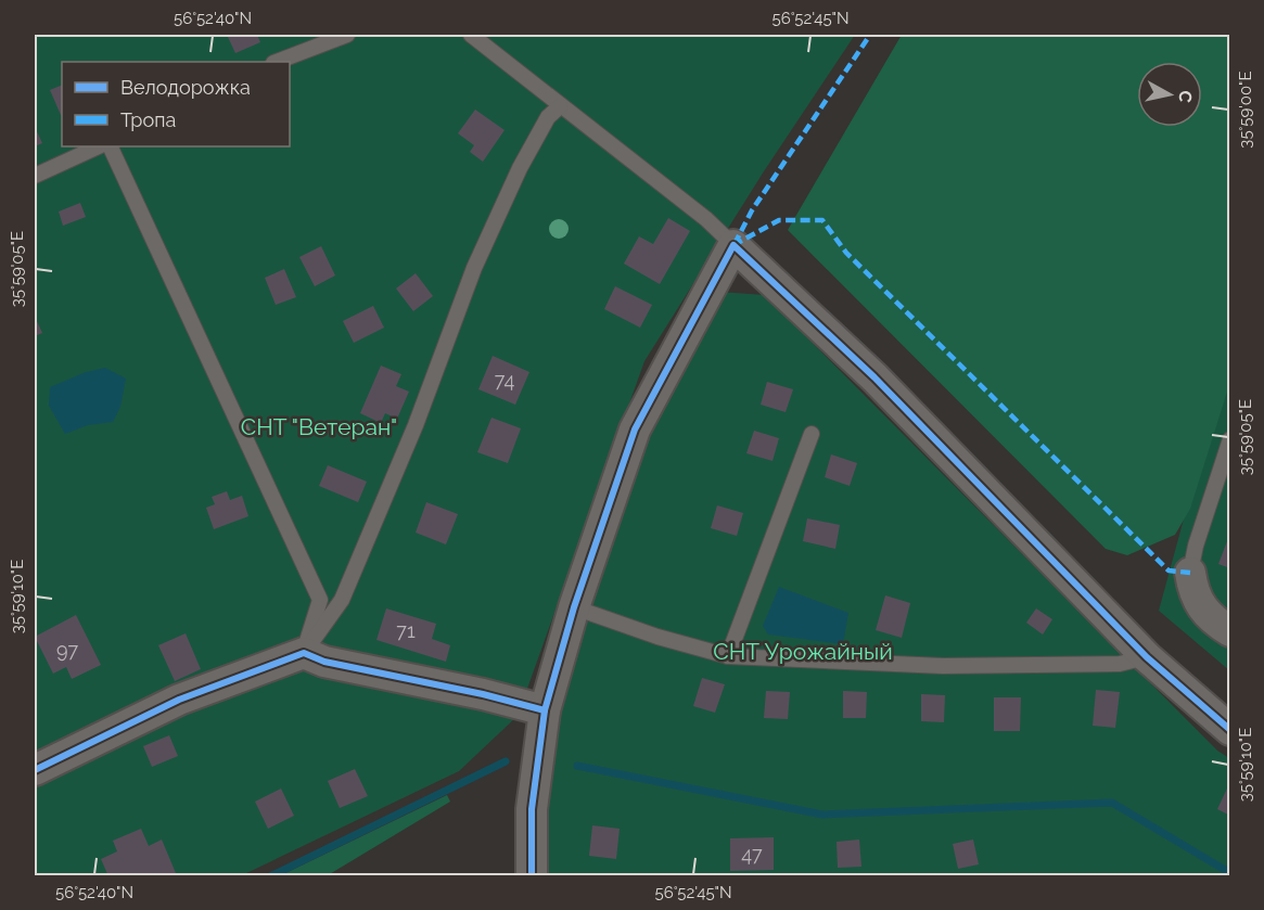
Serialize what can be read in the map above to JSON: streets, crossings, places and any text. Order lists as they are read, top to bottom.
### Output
{
  "parks": ["СНТ \"Ветеран\"", "СНТ Урожайный"],
  "house_numbers": [
    "74",
    "71",
    "97",
    "47"
  ],
  "legend": ["Велодорожка", "Тропа"],
  "north": "right",
  "coordinates": [
    "56°52'40\"N",
    "56°52'45\"N",
    "35°59'00\"E",
    "35°59'05\"E",
    "35°59'10\"E"
  ]
}
